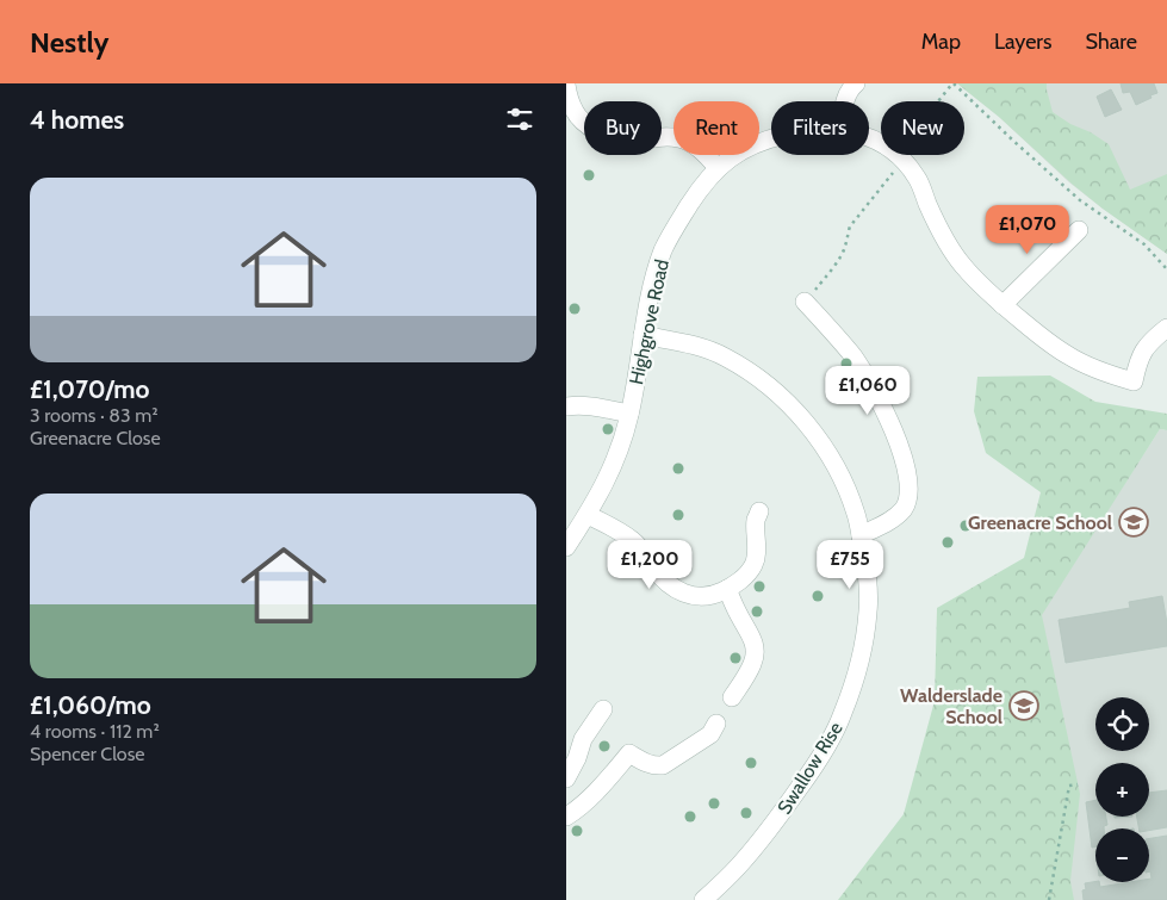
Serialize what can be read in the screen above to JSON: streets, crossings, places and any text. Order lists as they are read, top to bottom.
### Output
{
  "streets": {
    "street": ["Highgrove Road", "Swallow Rise"]
  },
  "crossings": [
    ["Highgrove Road", "Swallow Rise"]
  ],
  "places": {
    "school or university": ["Greenacre School", "Walderslade School"]
  },
  "page": {
    "header": "Nestly",
    "nav": ["Map", "Layers", "Share"],
    "heading": "4 homes",
    "chip": [
      "Buy",
      "Rent",
      "Filters",
      "New"
    ],
    "list": [
      {
        "name": "£1,070/mo",
        "note": "3 rooms · 83 m² · Greenacre Close"
      },
      {
        "name": "£1,060/mo",
        "note": "4 rooms · 112 m² · Spencer Close"
      }
    ],
    "price": [
      "£1,070",
      "£1,060",
      "£1,200",
      "£755"
    ],
    "map_buttons": ["+", "−"]
  }
}
